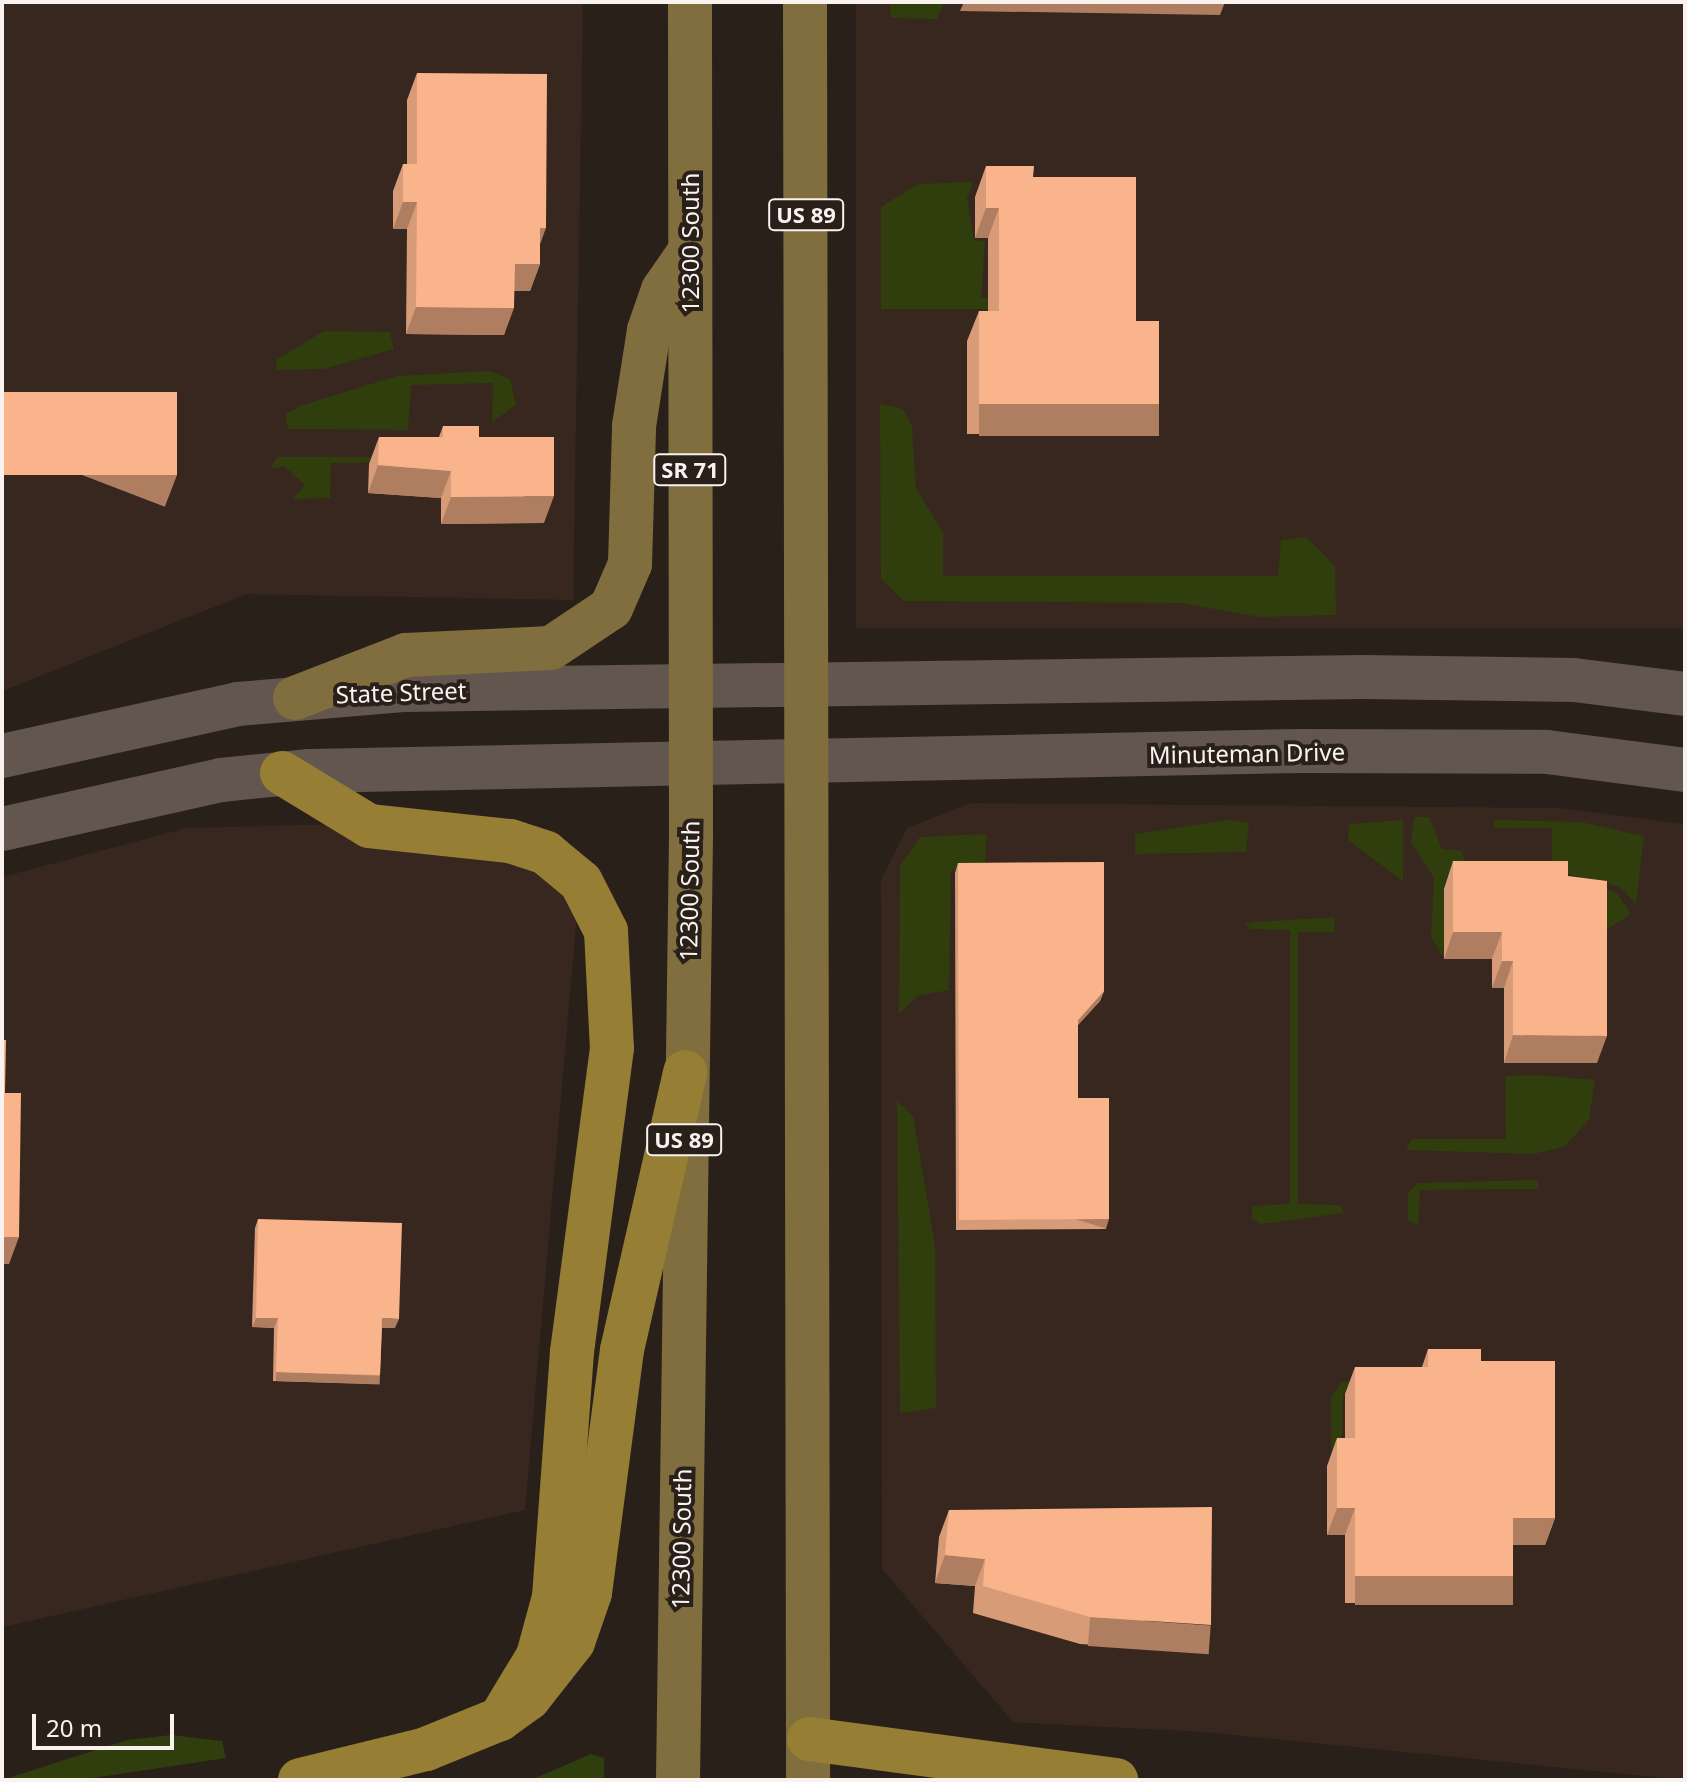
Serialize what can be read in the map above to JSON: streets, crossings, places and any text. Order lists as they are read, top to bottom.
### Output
{
  "streets": {
    "highway": ["US 89"],
    "main road": [
      "12300 South",
      "SR 71",
      "State Street",
      "Minuteman Drive"
    ]
  },
  "crossings": [
    ["US 89", "State Street"],
    ["US 89", "Minuteman Drive"],
    ["12300 South", "State Street"]
  ],
  "scale_bar": "20 m"
}
